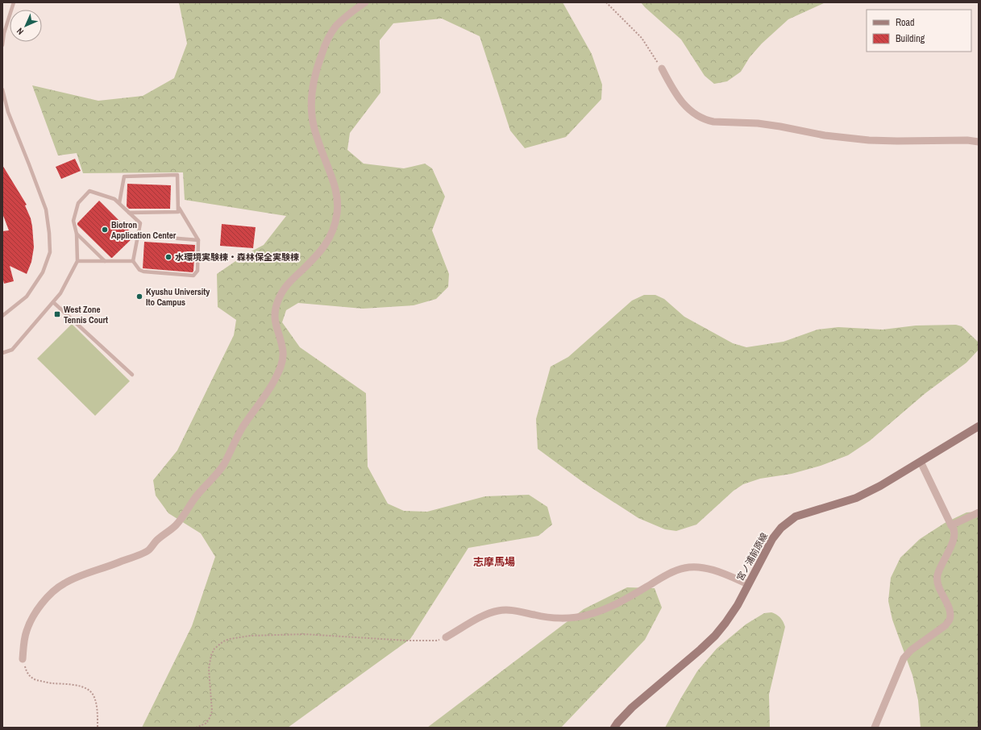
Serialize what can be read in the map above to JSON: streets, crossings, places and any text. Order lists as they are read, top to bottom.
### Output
{
  "streets": {
    "main road": ["宮ノ浦前原線"]
  },
  "districts": ["志摩馬場"],
  "places": {
    "other": ["Biotron Application Center", "水環境実験棟・森林保全実験棟", "Kyushu University Ito Campus"],
    "transit": ["West Zone Tennis Court"]
  },
  "legend": ["Road", "Building"],
  "north": "bottom left"
}
